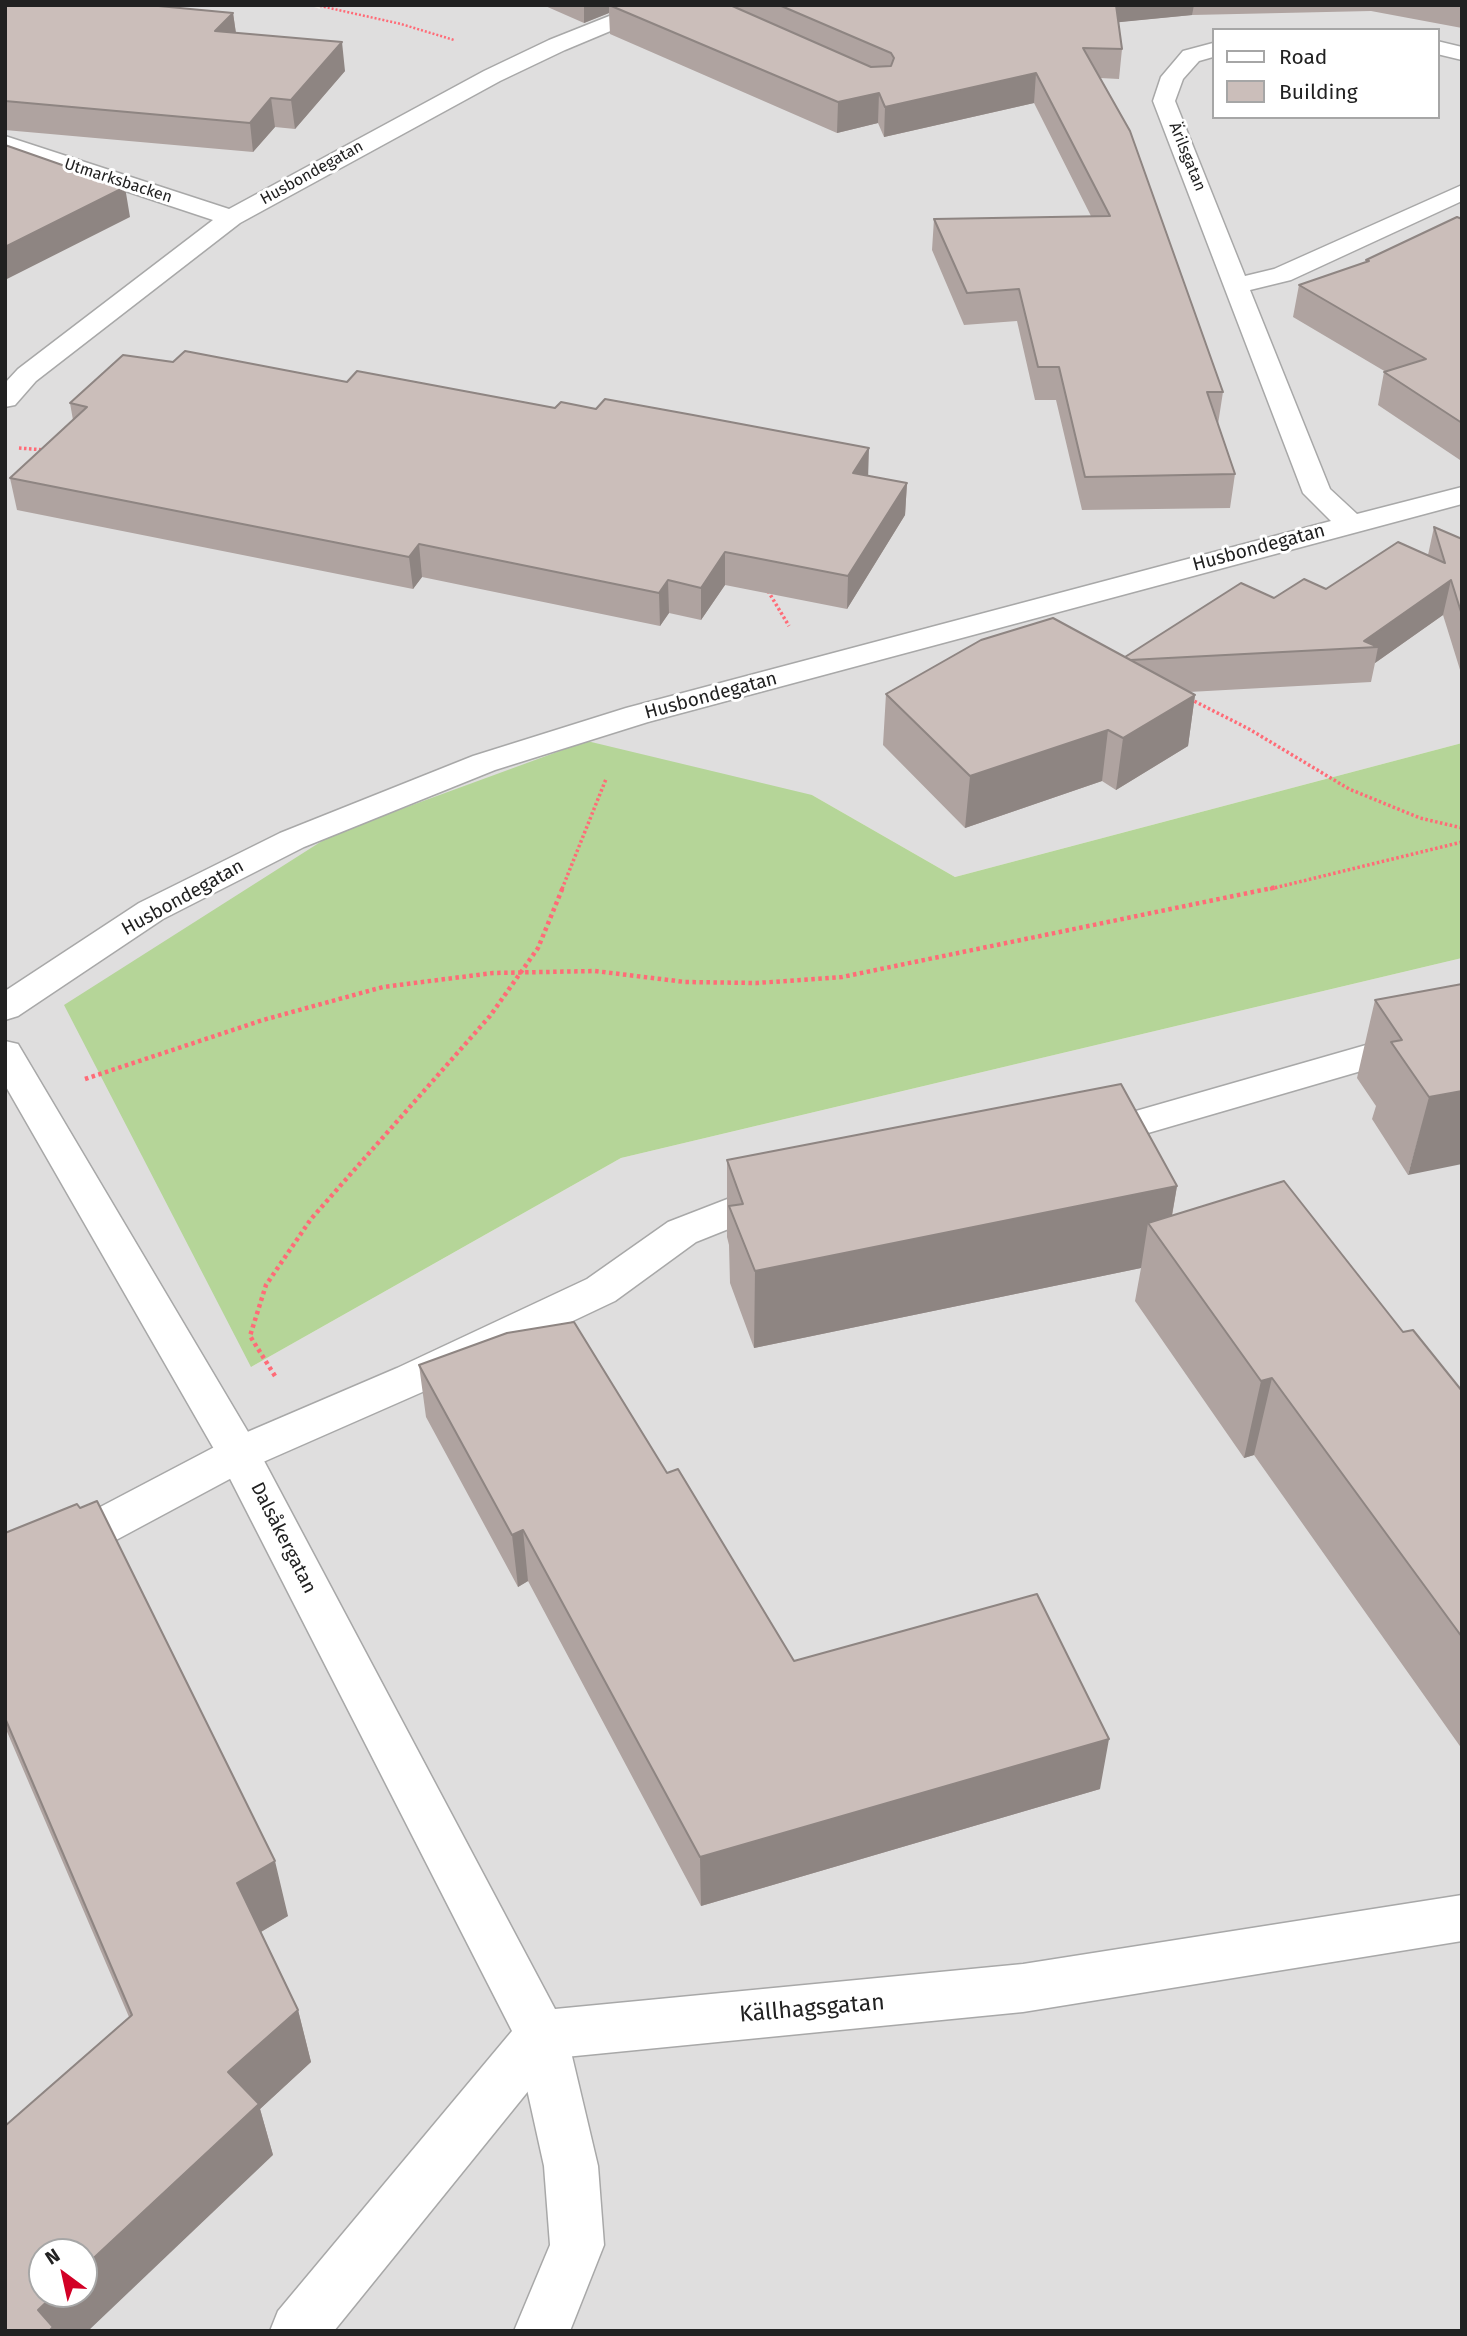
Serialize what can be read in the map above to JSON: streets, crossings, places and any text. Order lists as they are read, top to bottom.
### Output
{
  "streets": {
    "street": [
      "Ärilsgatan",
      "Husbondegatan",
      "Utmarksbacken",
      "Dalsåkergatan",
      "Källhagsgatan"
    ]
  },
  "crossings": [
    ["Ärilsgatan", "Husbondegatan"],
    ["Husbondegatan", "Utmarksbacken"],
    ["Dalsåkergatan", "Källhagsgatan"]
  ],
  "legend": ["Road", "Building"],
  "north": "top left"
}
